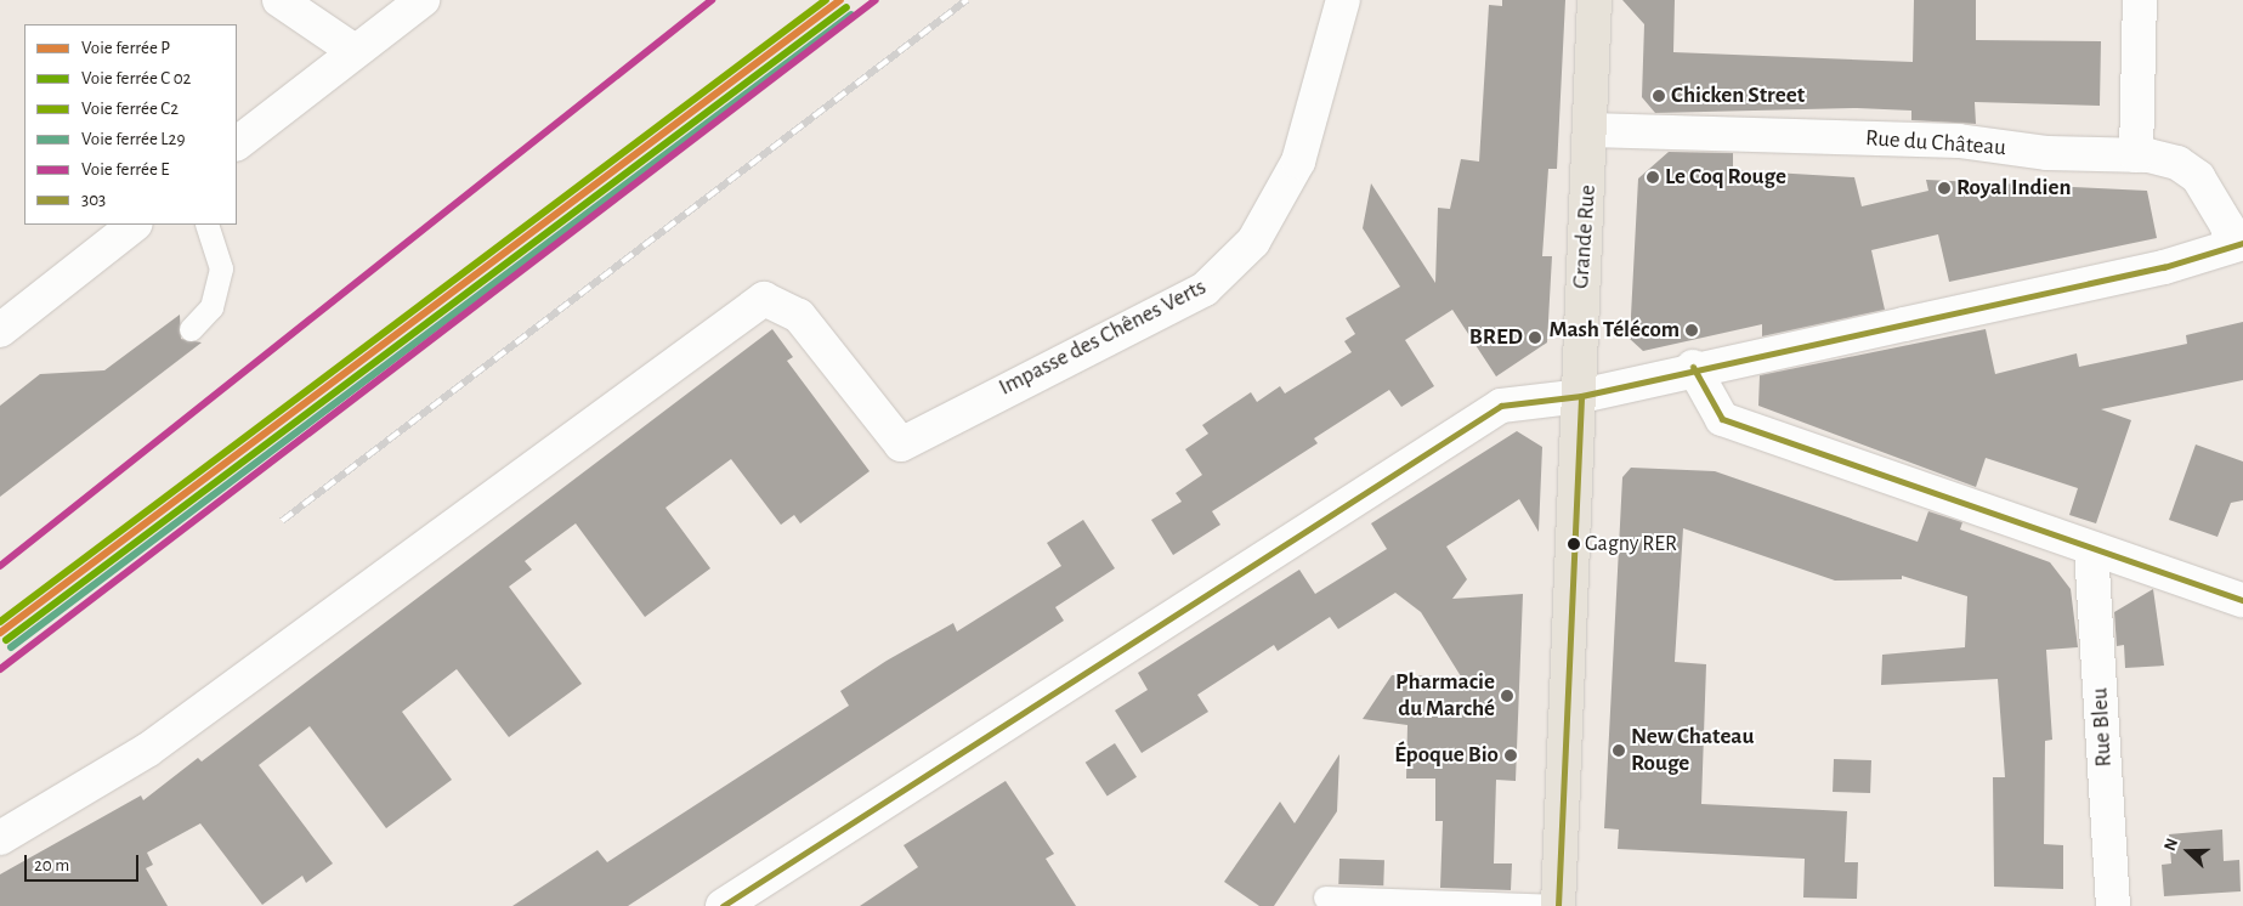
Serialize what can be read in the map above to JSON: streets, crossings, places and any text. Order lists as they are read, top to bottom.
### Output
{
  "streets": {
    "main road": ["Grande Rue"],
    "street": ["Rue du Château", "Impasse des Chênes Verts", "Rue Bleu"]
  },
  "crossings": [
    ["Rue du Château", "Grande Rue"]
  ],
  "places": [
    "Chicken Street",
    "Le Coq Rouge",
    "Royal Indien",
    "Mash Télécom",
    "BRED",
    "Gagny RER",
    "Pharmacie du Marché",
    "New Chateau Rouge",
    "Époque Bio"
  ],
  "lines": [
    "rail line P",
    "rail line C2",
    "rail line E",
    "rail line L29",
    "transit line 303"
  ],
  "legend": [
    "Voie ferrée P",
    "Voie ferrée C 02",
    "Voie ferrée C2",
    "Voie ferrée L29",
    "Voie ferrée E",
    "303"
  ],
  "scale_bar": "20 m",
  "north": "left"
}
